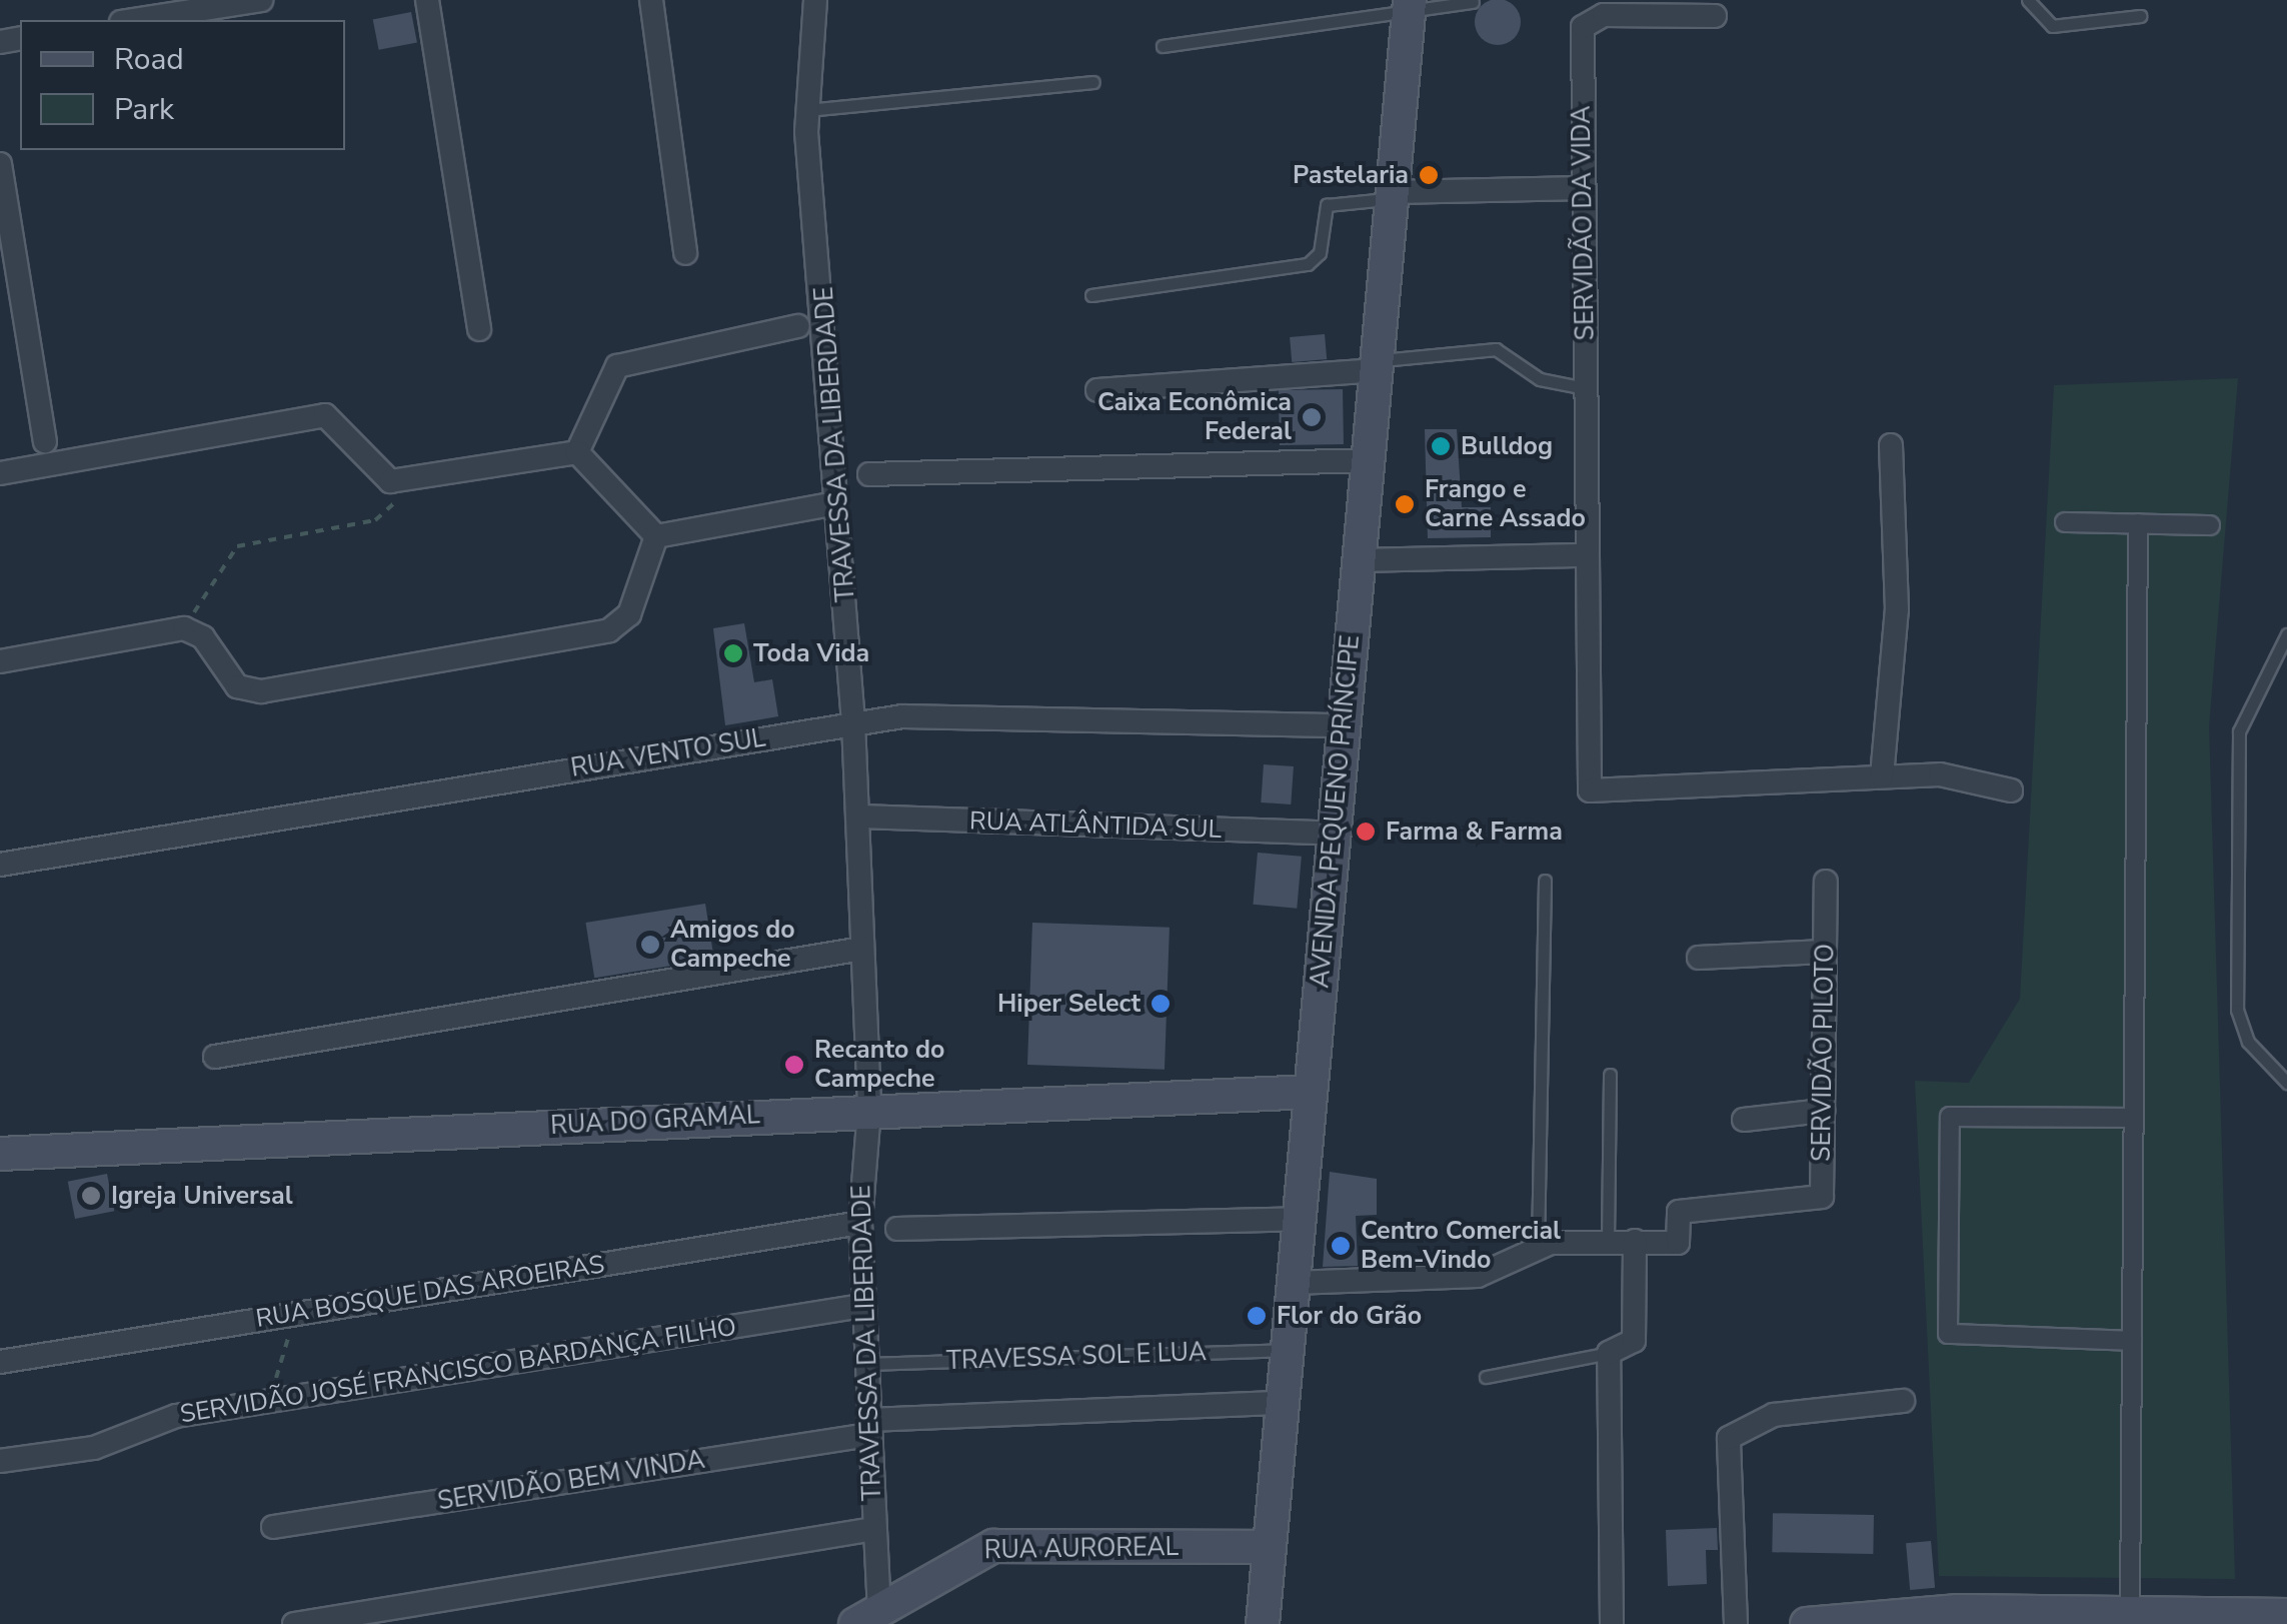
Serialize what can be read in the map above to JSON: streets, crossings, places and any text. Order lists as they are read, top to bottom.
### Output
{
  "streets": {
    "main road": ["AVENIDA PEQUENO PRÍNCIPE", "RUA DO GRAMAL", "RUA AUROREAL"],
    "street": [
      "SERVIDÃO DA VIDA",
      "TRAVESSA DA LIBERDADE",
      "RUA VENTO SUL",
      "RUA ATLÂNTIDA SUL",
      "SERVIDÃO PILOTO",
      "RUA BOSQUE DAS AROEIRAS",
      "SERVIDÃO JOSÉ FRANCISCO BARDANÇA FILHO",
      "SERVIDÃO BEM VINDA"
    ],
    "lane": ["TRAVESSA SOL E LUA"]
  },
  "crossings": [
    ["TRAVESSA DA LIBERDADE", "RUA VENTO SUL"],
    ["TRAVESSA DA LIBERDADE", "RUA ATLÂNTIDA SUL"],
    ["TRAVESSA DA LIBERDADE", "RUA DO GRAMAL"],
    ["TRAVESSA DA LIBERDADE", "RUA BOSQUE DAS AROEIRAS"],
    ["TRAVESSA DA LIBERDADE", "TRAVESSA SOL E LUA"],
    ["TRAVESSA DA LIBERDADE", "SERVIDÃO JOSÉ FRANCISCO BARDANÇA FILHO"],
    ["TRAVESSA DA LIBERDADE", "SERVIDÃO BEM VINDA"],
    ["TRAVESSA DA LIBERDADE", "RUA AUROREAL"],
    ["RUA VENTO SUL", "AVENIDA PEQUENO PRÍNCIPE"],
    ["AVENIDA PEQUENO PRÍNCIPE", "RUA ATLÂNTIDA SUL"],
    ["AVENIDA PEQUENO PRÍNCIPE", "SERVIDÃO PILOTO"],
    ["AVENIDA PEQUENO PRÍNCIPE", "RUA DO GRAMAL"],
    ["AVENIDA PEQUENO PRÍNCIPE", "TRAVESSA SOL E LUA"],
    ["AVENIDA PEQUENO PRÍNCIPE", "SERVIDÃO BEM VINDA"],
    ["AVENIDA PEQUENO PRÍNCIPE", "RUA AUROREAL"]
  ],
  "places": [
    "Pastelaria",
    "Caixa Econômica Federal",
    "Bulldog",
    "Frango e Carne Assado",
    "Toda Vida",
    "Farma & Farma",
    "Amigos do Campeche",
    "Hiper Select",
    "Recanto do Campeche",
    "Igreja Universal",
    "Centro Comercial Bem-Vindo",
    "Flor do Grão"
  ],
  "legend": ["Road", "Park"]
}
